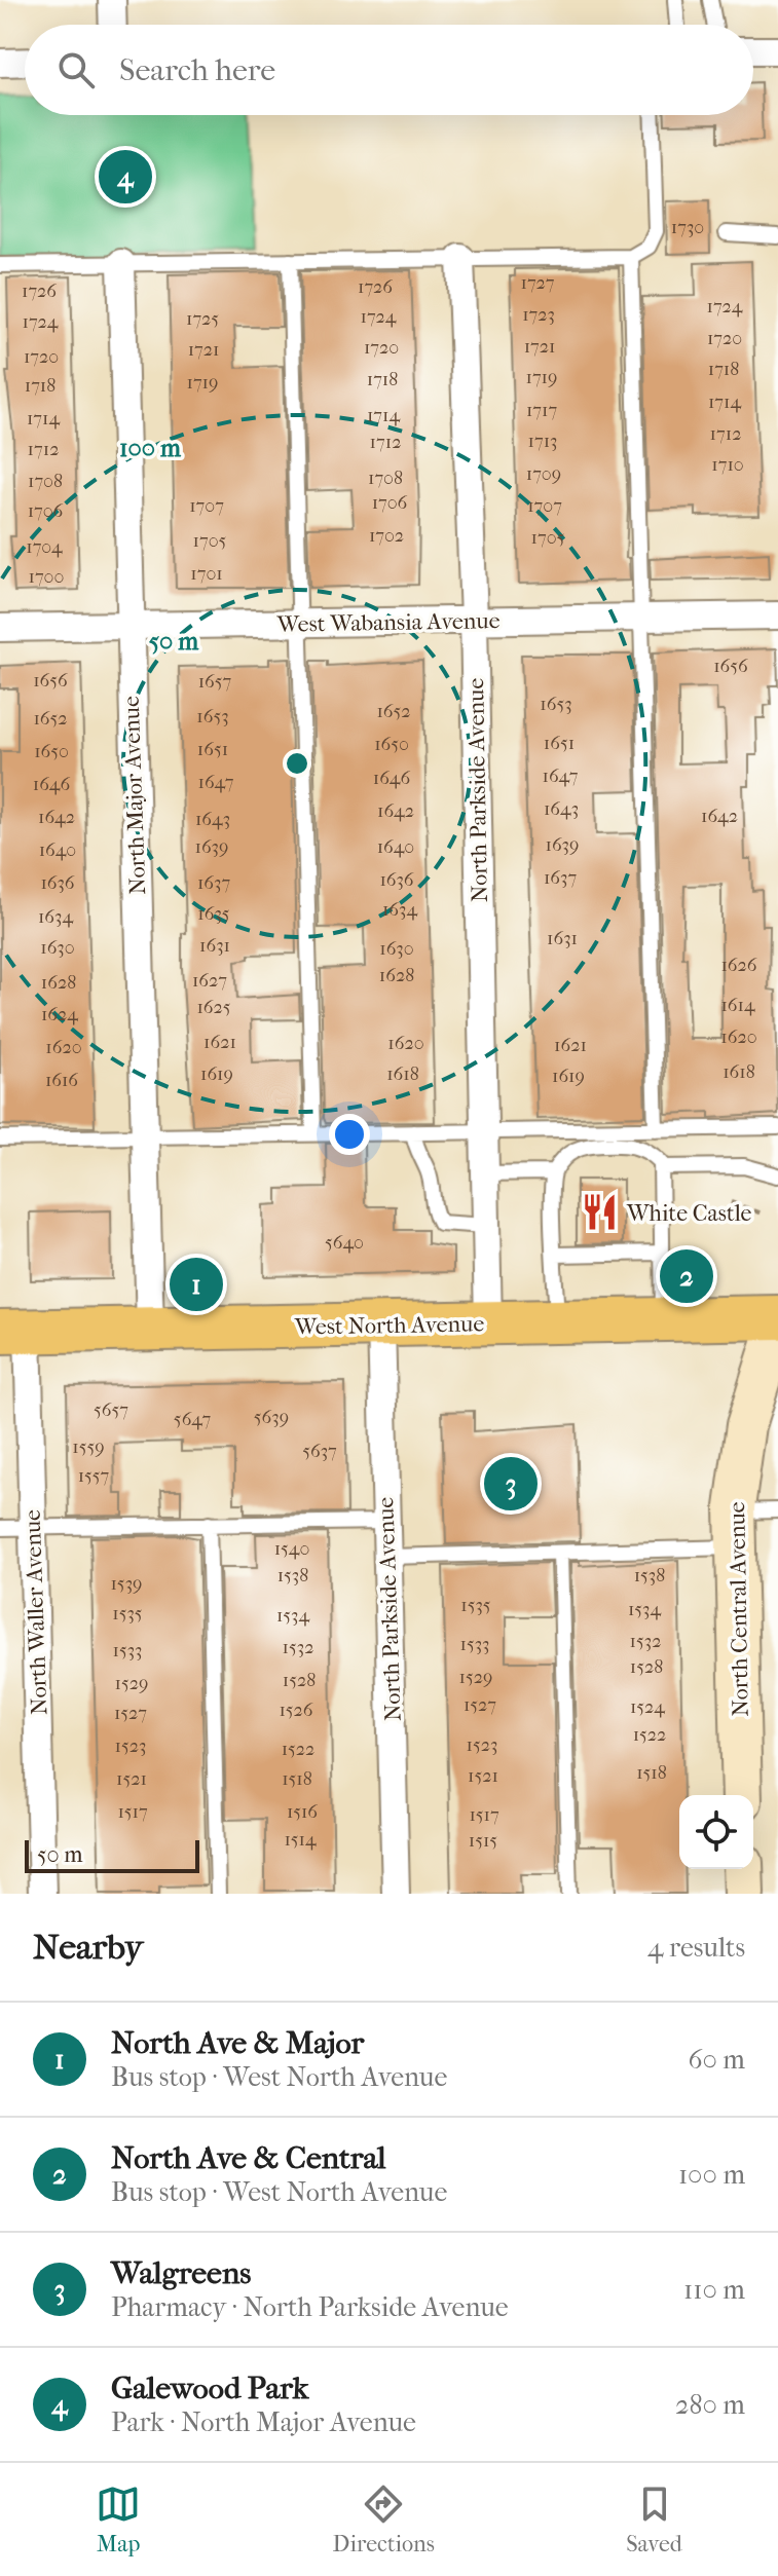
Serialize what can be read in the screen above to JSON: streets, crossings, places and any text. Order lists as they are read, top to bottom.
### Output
{
  "streets": {
    "main road": ["West North Avenue"],
    "street": [
      "West Wabansia Avenue",
      "North Parkside Avenue",
      "North Major Avenue",
      "North Central Avenue",
      "North Waller Avenue"
    ]
  },
  "crossings": [
    ["West Wabansia Avenue", "North Parkside Avenue"],
    ["West Wabansia Avenue", "North Major Avenue"],
    ["North Parkside Avenue", "West North Avenue"],
    ["North Major Avenue", "West North Avenue"],
    ["West North Avenue", "North Central Avenue"],
    ["West North Avenue", "North Waller Avenue"]
  ],
  "places": {
    "restaurant": ["White Castle"]
  },
  "house_numbers": [
    "1730",
    "1727",
    "1726",
    "1726",
    "1724",
    "1723",
    "1724",
    "1725",
    "1724",
    "1720",
    "1721",
    "1720",
    "1721",
    "1720",
    "1718",
    "1719",
    "1718",
    "1719",
    "1718",
    "1714",
    "1717",
    "1714",
    "1714",
    "1712",
    "1713",
    "1712",
    "1712",
    "1710",
    "1709",
    "1708",
    "1708",
    "1706",
    "1707",
    "1707",
    "1706",
    "1702",
    "1705",
    "1705",
    "1704",
    "1701",
    "1700",
    "1656",
    "1656",
    "1657",
    "1653",
    "1652",
    "1653",
    "1652",
    "1651",
    "1650",
    "1651",
    "1650",
    "1647",
    "1646",
    "1647",
    "1646",
    "1643",
    "1642",
    "1642",
    "1642",
    "1643",
    "1639",
    "1639",
    "1640",
    "1640",
    "1637",
    "1636",
    "1636",
    "1637",
    "1634",
    "1635",
    "1634",
    "1631",
    "1631",
    "1630",
    "1630",
    "1626",
    "1628",
    "1627",
    "1628",
    "1614",
    "1625",
    "1624",
    "1620",
    "1621",
    "1620",
    "1621",
    "1620",
    "1618",
    "1619",
    "1618",
    "1619",
    "1616",
    "5640",
    "5657",
    "5639",
    "5647",
    "1559",
    "5637",
    "1557",
    "1540",
    "1538",
    "1538",
    "1539",
    "1535",
    "1534",
    "1535",
    "1534",
    "1532",
    "1533",
    "1532",
    "1533",
    "1528",
    "1529",
    "1528",
    "1529",
    "1527",
    "1524",
    "1526",
    "1527",
    "1522",
    "1523",
    "1523",
    "1522",
    "1518",
    "1521",
    "1521",
    "1518",
    "1517",
    "1516",
    "1517",
    "1514",
    "1515"
  ],
  "scale_bar": "50 m",
  "page": {
    "search": "Search here",
    "pins": [
      "4",
      "2",
      "1",
      "3"
    ],
    "scale": "50 m",
    "heading": ["Nearby", "4 results"],
    "list": [
      {
        "mark": "1",
        "name": "North Ave & Major",
        "note": "Bus stop · West North Avenue",
        "value": "60 m"
      },
      {
        "mark": "2",
        "name": "North Ave & Central",
        "note": "Bus stop · West North Avenue",
        "value": "100 m"
      },
      {
        "mark": "3",
        "name": "Walgreens",
        "note": "Pharmacy · North Parkside Avenue",
        "value": "110 m"
      },
      {
        "mark": "4",
        "name": "Galewood Park",
        "note": "Park · North Major Avenue",
        "value": "280 m"
      }
    ],
    "nav": ["Map", "Directions", "Saved"]
  },
  "rings": ["100 m", "50 m"]
}
